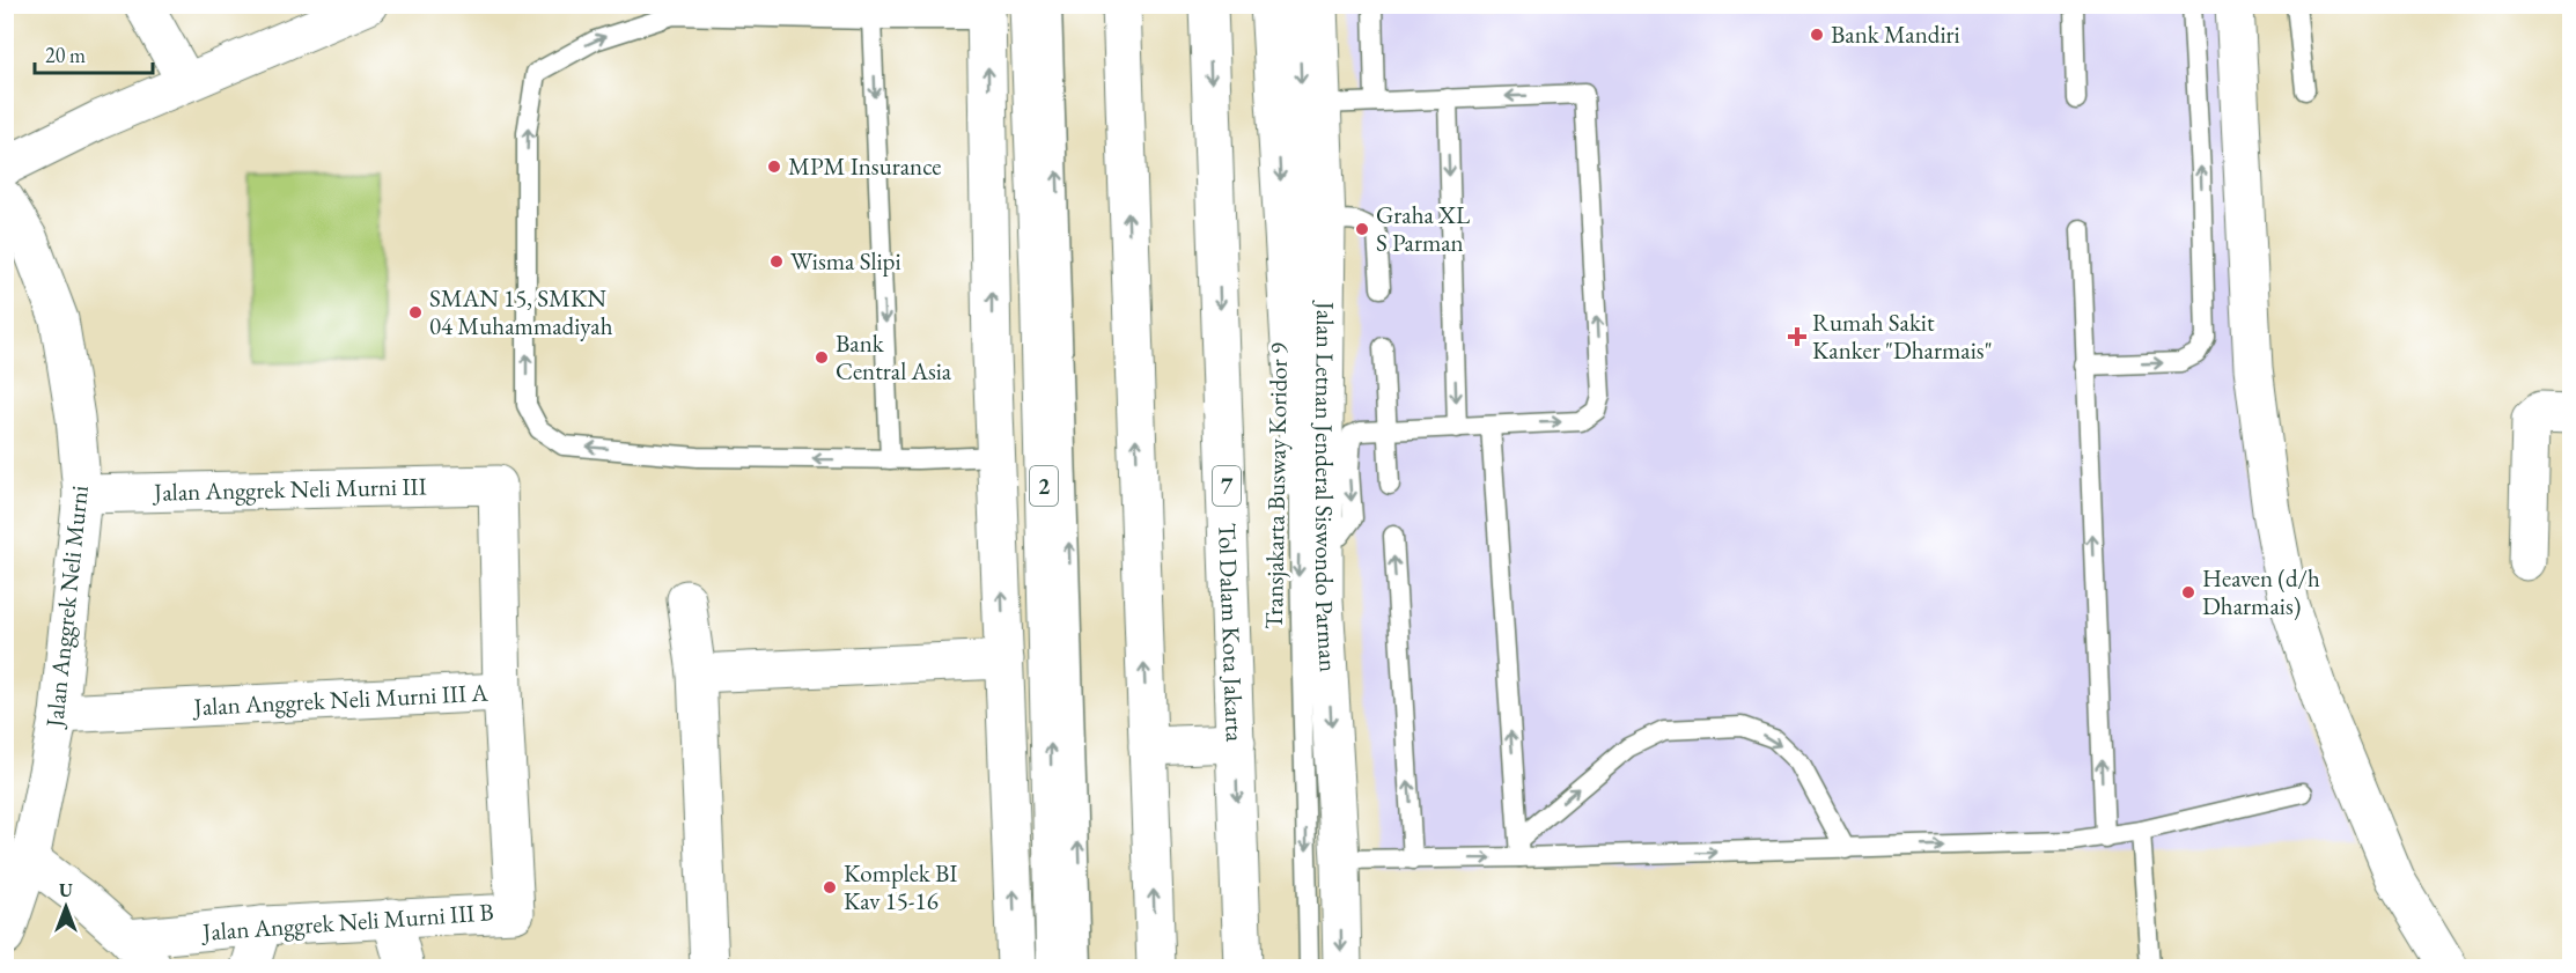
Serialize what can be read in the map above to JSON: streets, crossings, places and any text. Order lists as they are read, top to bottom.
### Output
{
  "streets": {
    "main road": [
      "2",
      "7",
      "Jalan Letnan Jenderal Siswondo Parman",
      "Jalan Anggrek Neli Murni III",
      "Jalan Anggrek Neli Murni",
      "Tol Dalam Kota Jakarta",
      "Jalan Anggrek Neli Murni III A",
      "Jalan Anggrek Neli Murni III B"
    ],
    "lane": ["Transjakarta Busway Koridor 9"]
  },
  "crossings": [
    ["Jalan Anggrek Neli Murni III", "Jalan Anggrek Neli Murni"],
    ["Jalan Anggrek Neli Murni III", "Jalan Anggrek Neli Murni III A"],
    ["Jalan Anggrek Neli Murni", "Jalan Anggrek Neli Murni III A"],
    ["Jalan Anggrek Neli Murni III A", "Jalan Anggrek Neli Murni III B"]
  ],
  "places": {
    "other": [
      "Bank Mandiri",
      "MPM Insurance",
      "Graha XL S Parman",
      "Wisma Slipi",
      "SMAN 15, SMKN 04 Muhammadiyah",
      "Bank Central Asia",
      "Heaven (d/h Dharmais)",
      "Komplek BI Kav 15-16"
    ],
    "health": ["Rumah Sakit Kanker \"Dharmais\""]
  },
  "scale_bar": "20 m",
  "north": "top"
}
